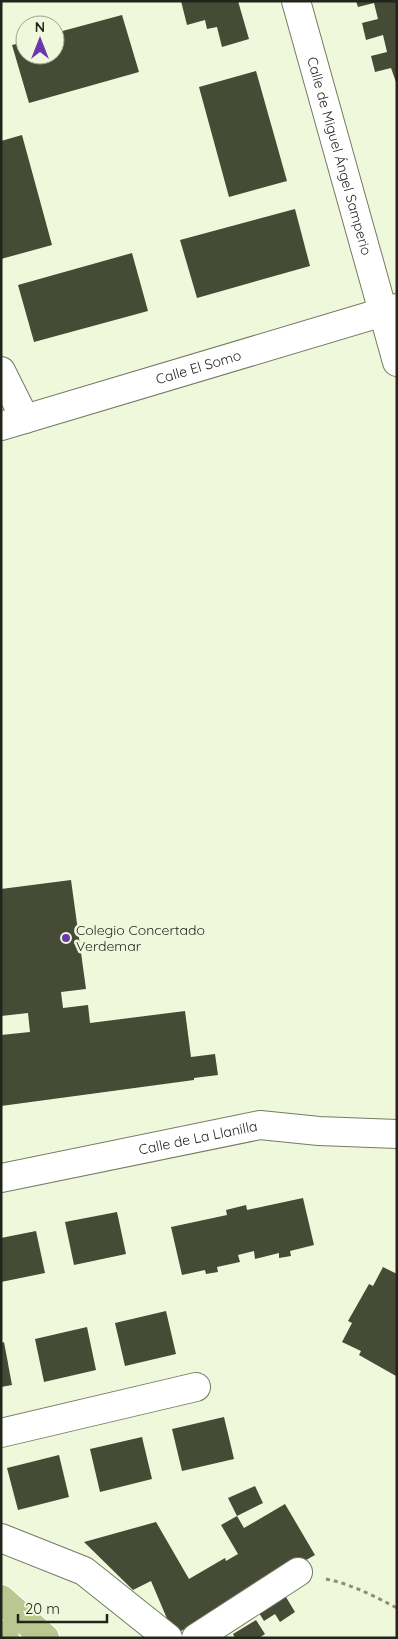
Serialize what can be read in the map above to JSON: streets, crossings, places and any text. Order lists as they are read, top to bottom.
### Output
{
  "streets": {
    "street": ["Calle de Miguel Ángel Samperio", "Calle El Somo", "Calle de La Llanilla"]
  },
  "crossings": [
    ["Calle de Miguel Ángel Samperio", "Calle El Somo"]
  ],
  "places": ["Colegio Concertado Verdemar"],
  "scale_bar": "20 m",
  "north": "top"
}
